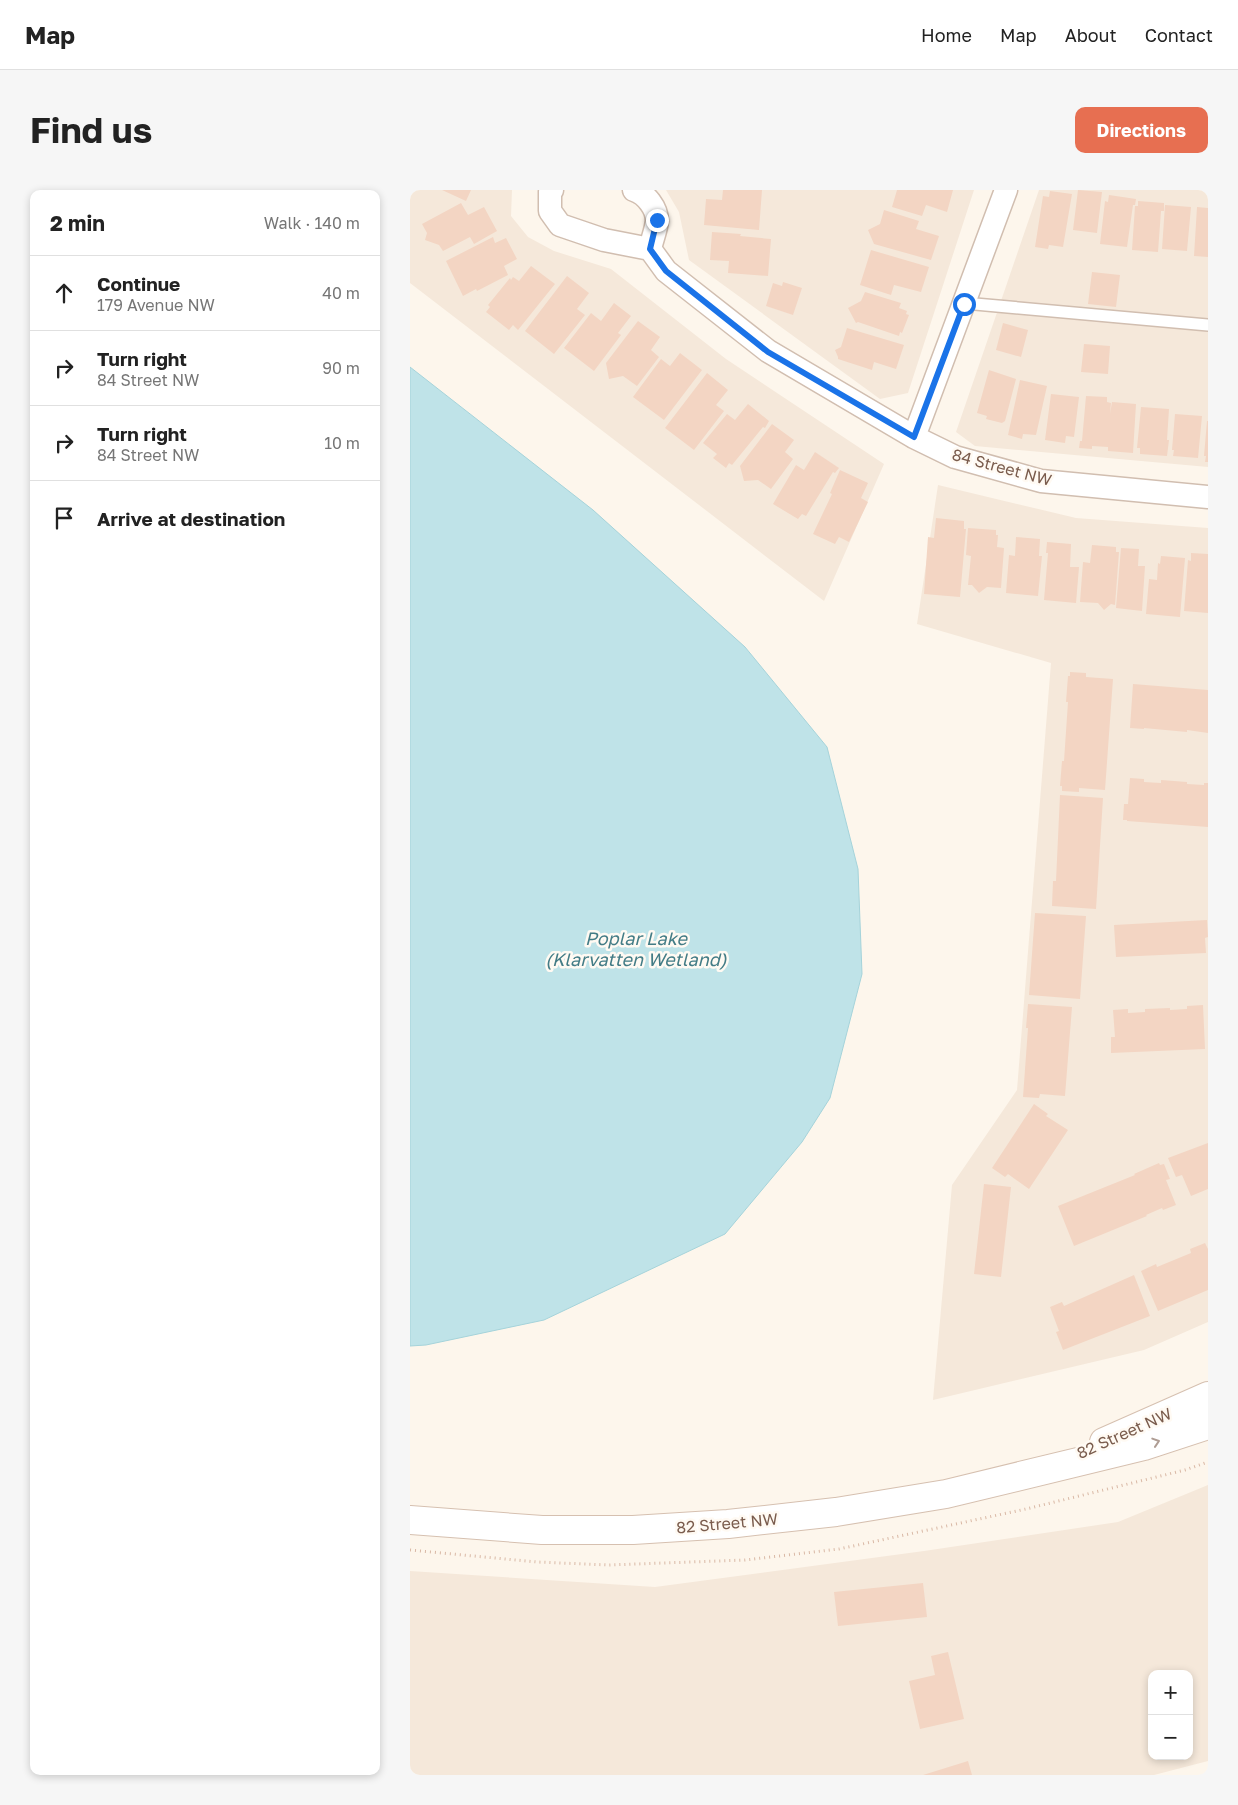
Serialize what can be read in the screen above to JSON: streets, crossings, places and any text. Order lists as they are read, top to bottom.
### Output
{
  "streets": {
    "main road": ["82 Street NW"],
    "street": ["84 Street NW"]
  },
  "water": ["Poplar Lake (Klarvatten Wetland)"],
  "page": {
    "header": "Map",
    "nav": [
      "Home",
      "Map",
      "About",
      "Contact"
    ],
    "buttons": "Directions",
    "title": "Find us",
    "heading": ["2 min", "Walk · 140 m"],
    "list": [
      ["Continue", "179 Avenue NW", "40 m"],
      ["Turn right", "84 Street NW", "90 m"],
      ["Turn right", "84 Street NW", "10 m"],
      "Arrive at destination"
    ],
    "map_buttons": ["+", "−"]
  }
}
